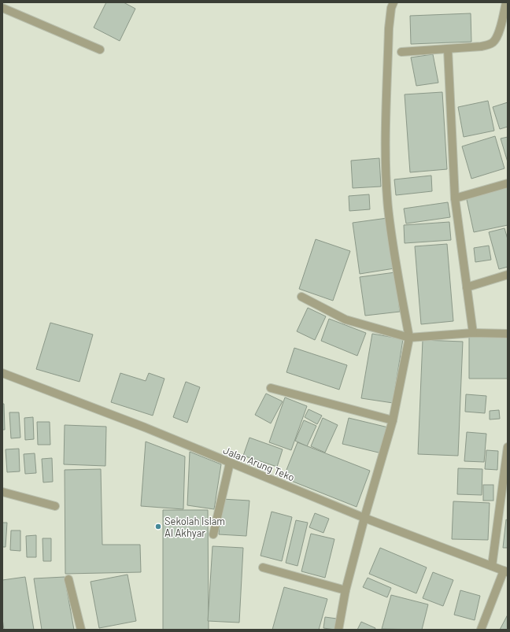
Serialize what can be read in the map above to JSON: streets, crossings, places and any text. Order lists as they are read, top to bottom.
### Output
{
  "streets": {
    "street": ["Jalan Arung Teko"]
  },
  "places": ["Sekolah Islam Al Akhyar"]
}
